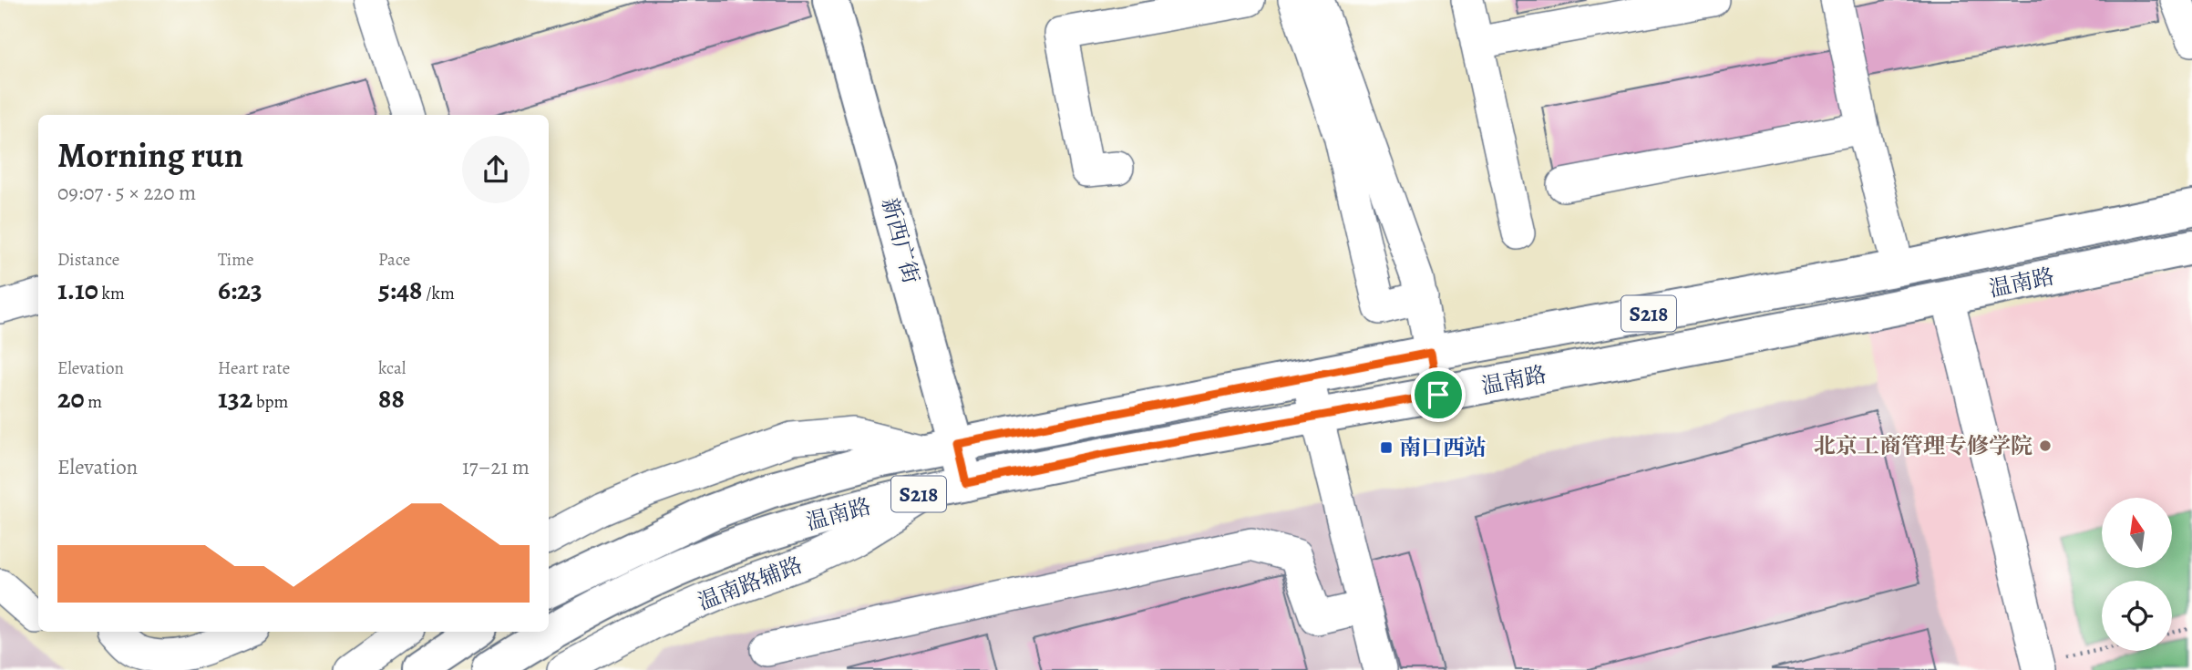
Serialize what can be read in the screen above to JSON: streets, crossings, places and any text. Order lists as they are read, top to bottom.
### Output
{
  "streets": {
    "main road": ["新西广街", "温南路", "S218"],
    "street": ["温南路辅路"]
  },
  "crossings": [
    ["新西广街", "温南路"],
    ["新西广街", "温南路辅路"],
    ["温南路", "温南路辅路"]
  ],
  "places": {
    "other": ["北京工商管理专修学院"],
    "transit": ["南口西站"]
  },
  "north": "top",
  "page": {
    "heading": ["Morning run", "09:07 · 5 × 220 m"],
    "stats": [
      ["Distance", "1.10 km"],
      ["Time", "6:23"],
      ["Pace", "5:48 /km"],
      ["Elevation", "20 m"],
      ["Heart rate", "132 bpm"],
      ["kcal", "88"]
    ],
    "chart": ["Elevation", "17–21 m"]
  }
}
